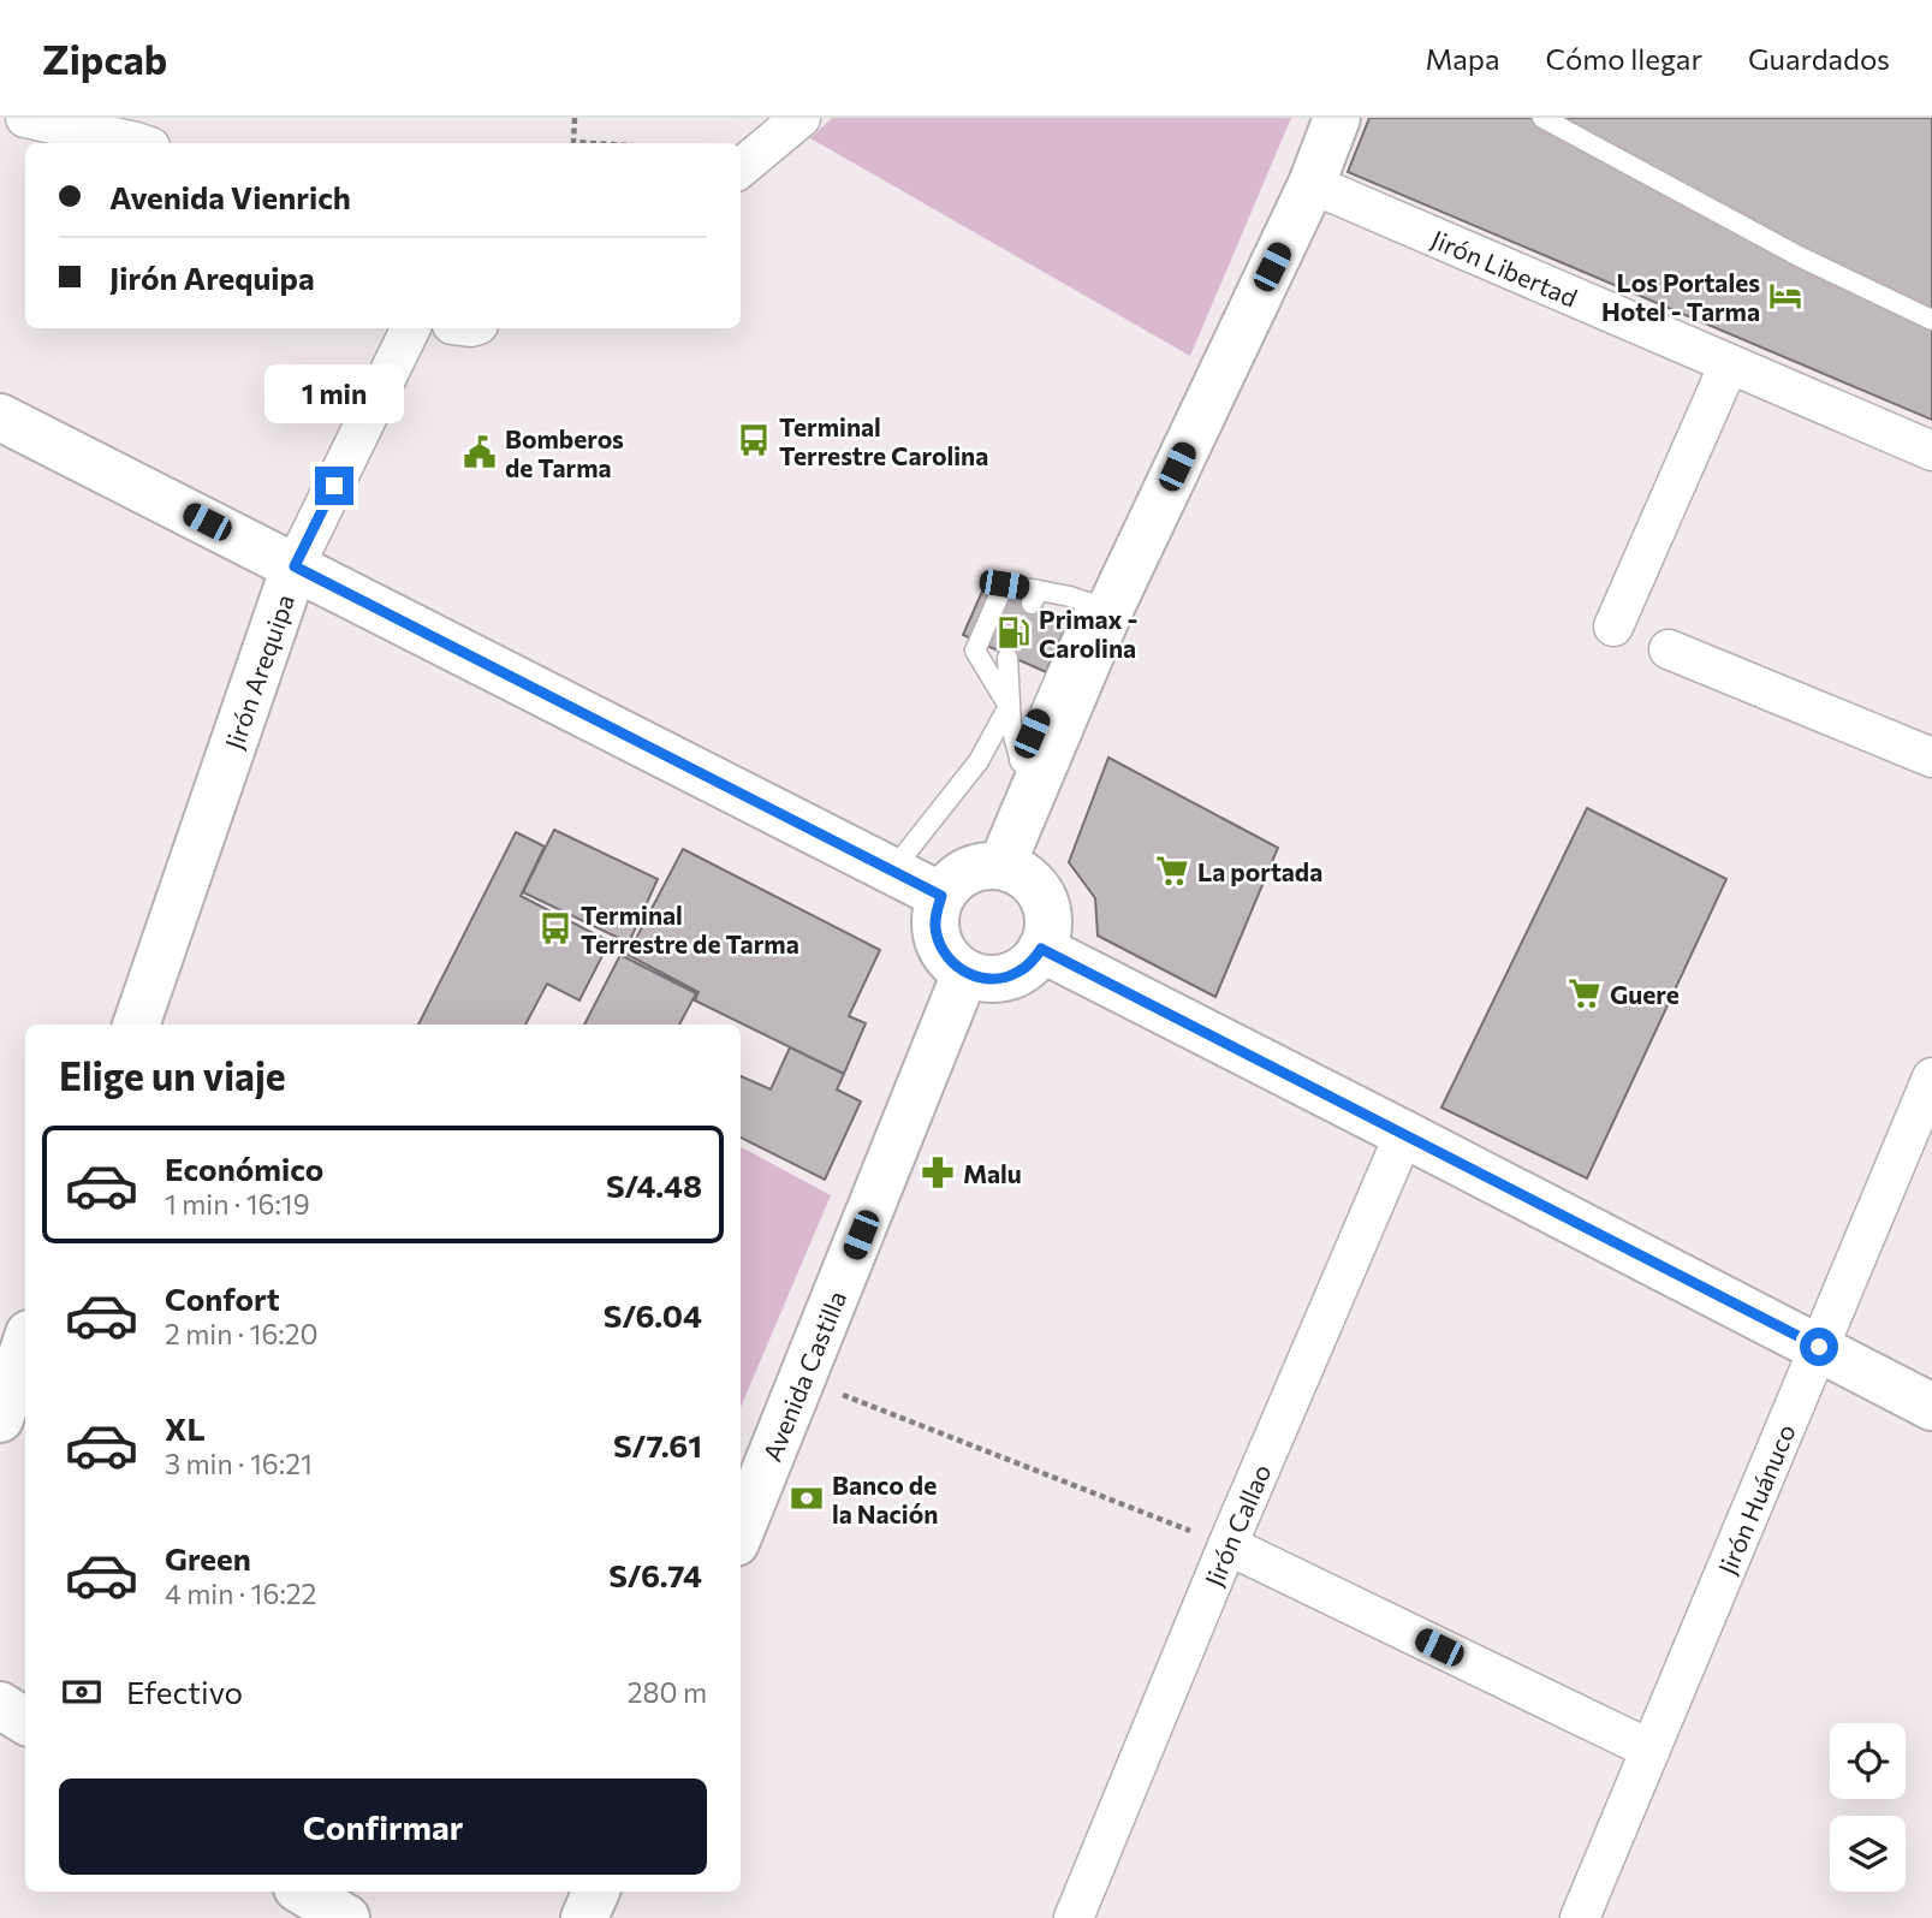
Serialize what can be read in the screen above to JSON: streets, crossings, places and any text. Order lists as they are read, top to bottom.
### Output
{
  "streets": {
    "main road": ["Jirón Arequipa", "Avenida Castilla"],
    "street": ["Jirón Libertad", "Jirón Huánuco", "Jirón Callao"]
  },
  "places": {
    "hotel": ["Los Portales Hotel - Tarma"],
    "bus stop": ["Terminal Terrestre Carolina", "Terminal Terrestre de Tarma"],
    "public building": ["Bomberos de Tarma"],
    "fuel station": ["Primax - Carolina"],
    "supermarket": ["La portada", "Guere"],
    "pharmacy": ["Malu"],
    "bank": ["Banco de la Nación"]
  },
  "page": {
    "header": "Zipcab",
    "nav": ["Mapa", "Cómo llegar", "Guardados"],
    "banner": ["Avenida Vienrich", "Jirón Arequipa"],
    "bubble": "1 min",
    "heading": "Elige un viaje",
    "list": [
      {
        "name": "Económico",
        "note": "1 min · 16:19",
        "value": "S/4.48"
      },
      {
        "name": "Confort",
        "note": "2 min · 16:20",
        "value": "S/6.04"
      },
      {
        "name": "XL",
        "note": "3 min · 16:21",
        "value": "S/7.61"
      },
      {
        "name": "Green",
        "note": "4 min · 16:22",
        "value": "S/6.74"
      }
    ],
    "pay": ["Efectivo", "280 m"],
    "buttons": "Confirmar"
  }
}
